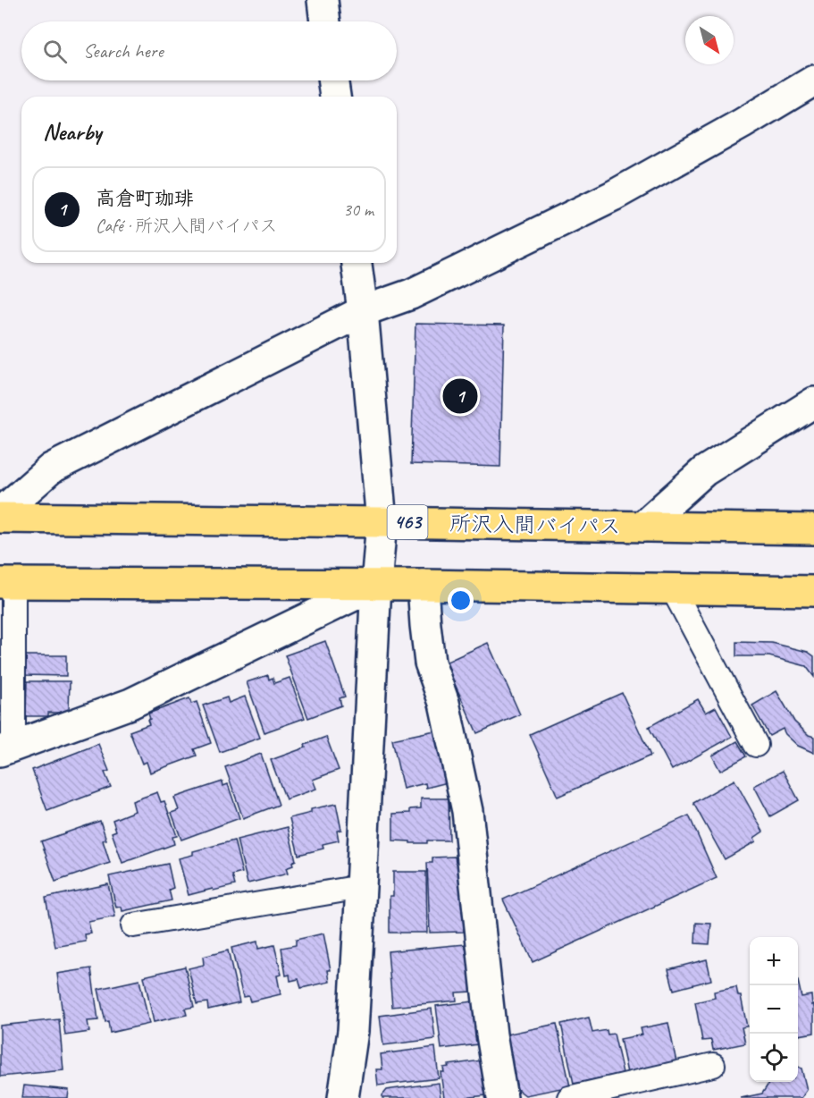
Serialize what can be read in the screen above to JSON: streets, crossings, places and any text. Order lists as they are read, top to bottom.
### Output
{
  "streets": {
    "highway": ["463", "所沢入間バイパス"]
  },
  "north": "bottom right",
  "page": {
    "search": "Search here",
    "heading": "Nearby",
    "list": [
      {
        "mark": "1",
        "name": "高倉町珈琲",
        "note": "Café · 所沢入間バイパス",
        "value": "30 m"
      }
    ],
    "pins": "1",
    "map_buttons": ["+", "−"]
  }
}
